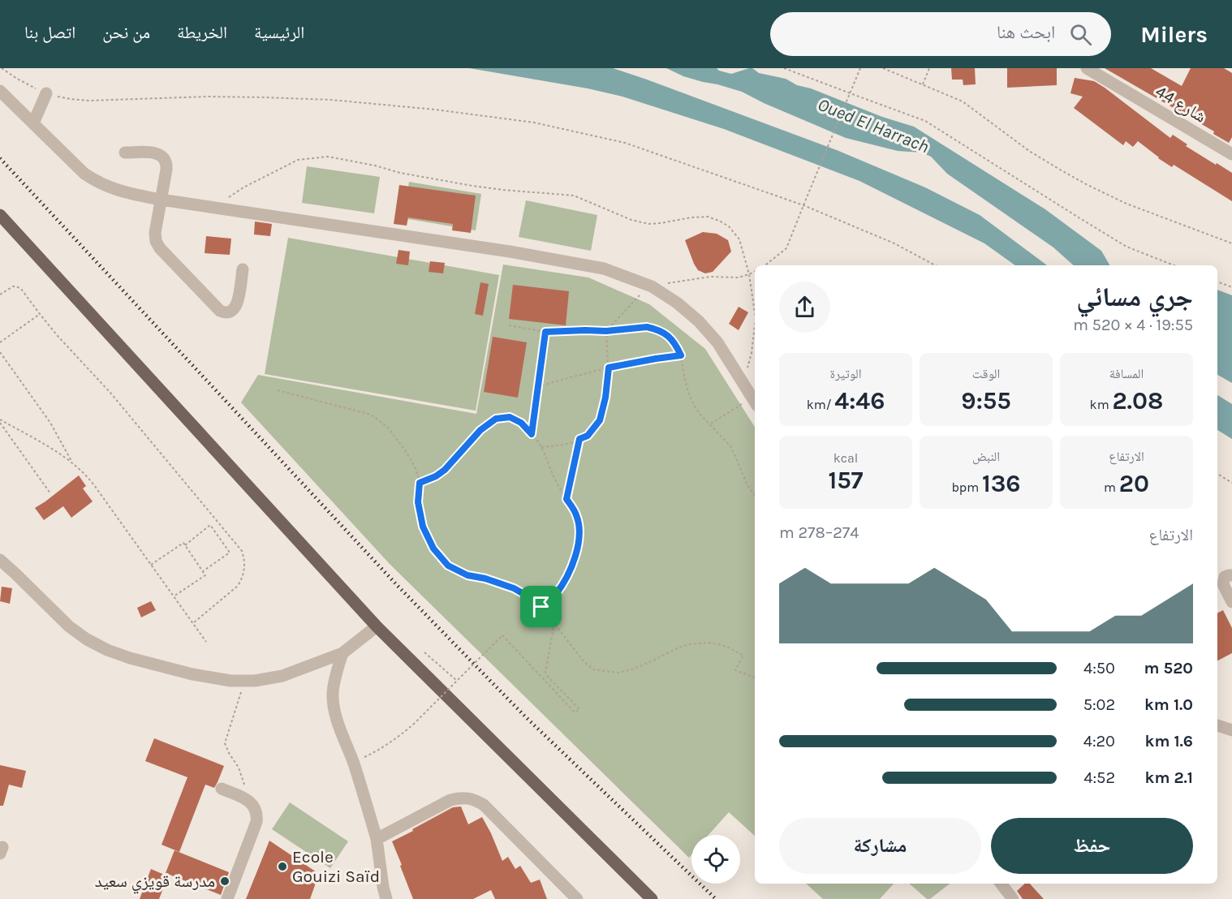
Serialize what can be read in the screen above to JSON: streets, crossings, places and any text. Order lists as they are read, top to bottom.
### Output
{
  "streets": {
    "street": ["شارع 44"]
  },
  "water": ["Oued El Harrach"],
  "places": ["Ecole Gouizi Saïd", "مدرسة قويزي سعيد"],
  "page": {
    "header": "Milers",
    "search": "ابحث هنا",
    "nav": [
      "الرئيسية",
      "الخريطة",
      "من نحن",
      "اتصل بنا"
    ],
    "heading": ["جري مسائي", "19:55 · 4 × 520 m"],
    "stats": [
      ["المسافة", "2.08 km"],
      ["الوقت", "9:55"],
      ["الوتيرة", "4:46 /km"],
      ["الارتفاع", "20 m"],
      ["النبض", "136 bpm"],
      ["kcal", "157"]
    ],
    "chart": ["الارتفاع", "274–278 m"],
    "list": [
      {
        "name": "520 m",
        "note": "4:50"
      },
      {
        "name": "1.0 km",
        "note": "5:02"
      },
      {
        "name": "1.6 km",
        "note": "4:20"
      },
      {
        "name": "2.1 km",
        "note": "4:52"
      }
    ],
    "buttons": ["حفظ", "مشاركة"]
  }
}
